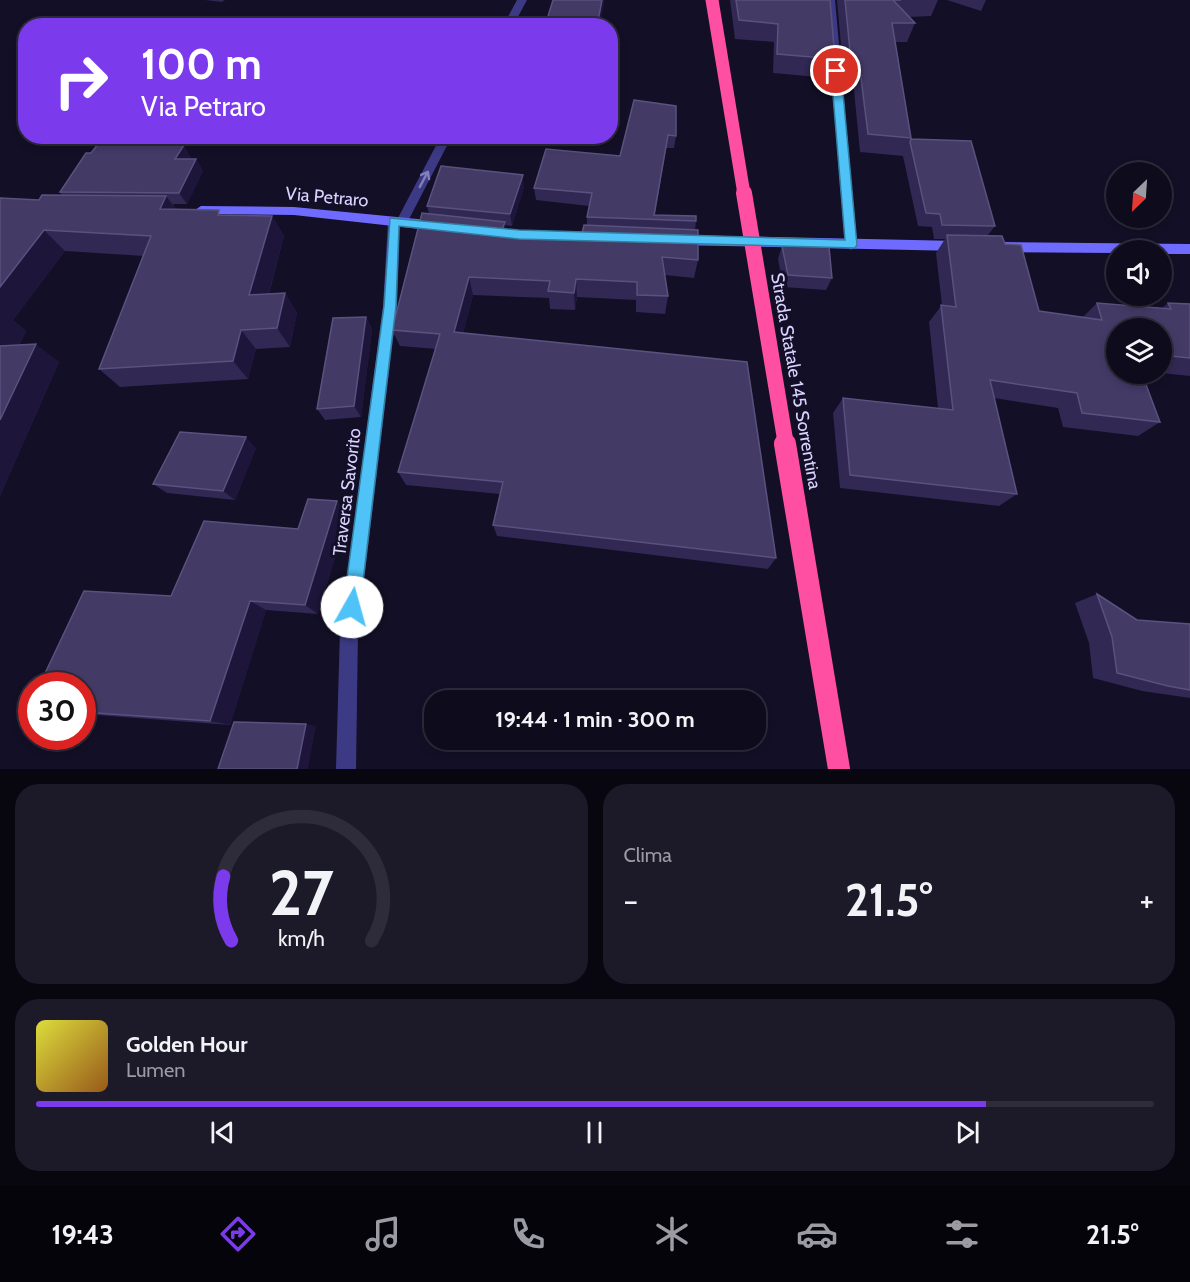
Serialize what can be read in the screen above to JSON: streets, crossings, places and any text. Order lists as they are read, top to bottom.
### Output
{
  "streets": {
    "highway": ["Strada Statale 145 Sorrentina"],
    "street": ["Via Petraro", "Traversa Savorito"]
  },
  "crossings": [
    ["Via Petraro", "Traversa Savorito"]
  ],
  "north": "bottom left",
  "page": {
    "turn": ["100 m", "Via Petraro"],
    "limit": "30",
    "trip": "19:44 · 1 min · 300 m",
    "tile": "Clima",
    "heat": ["−", "21.5°", "+"],
    "song": ["Golden Hour", "Lumen"],
    "tabs": ["19:43", "21.5°"],
    "gauge": ["27", "km/h"]
  }
}
